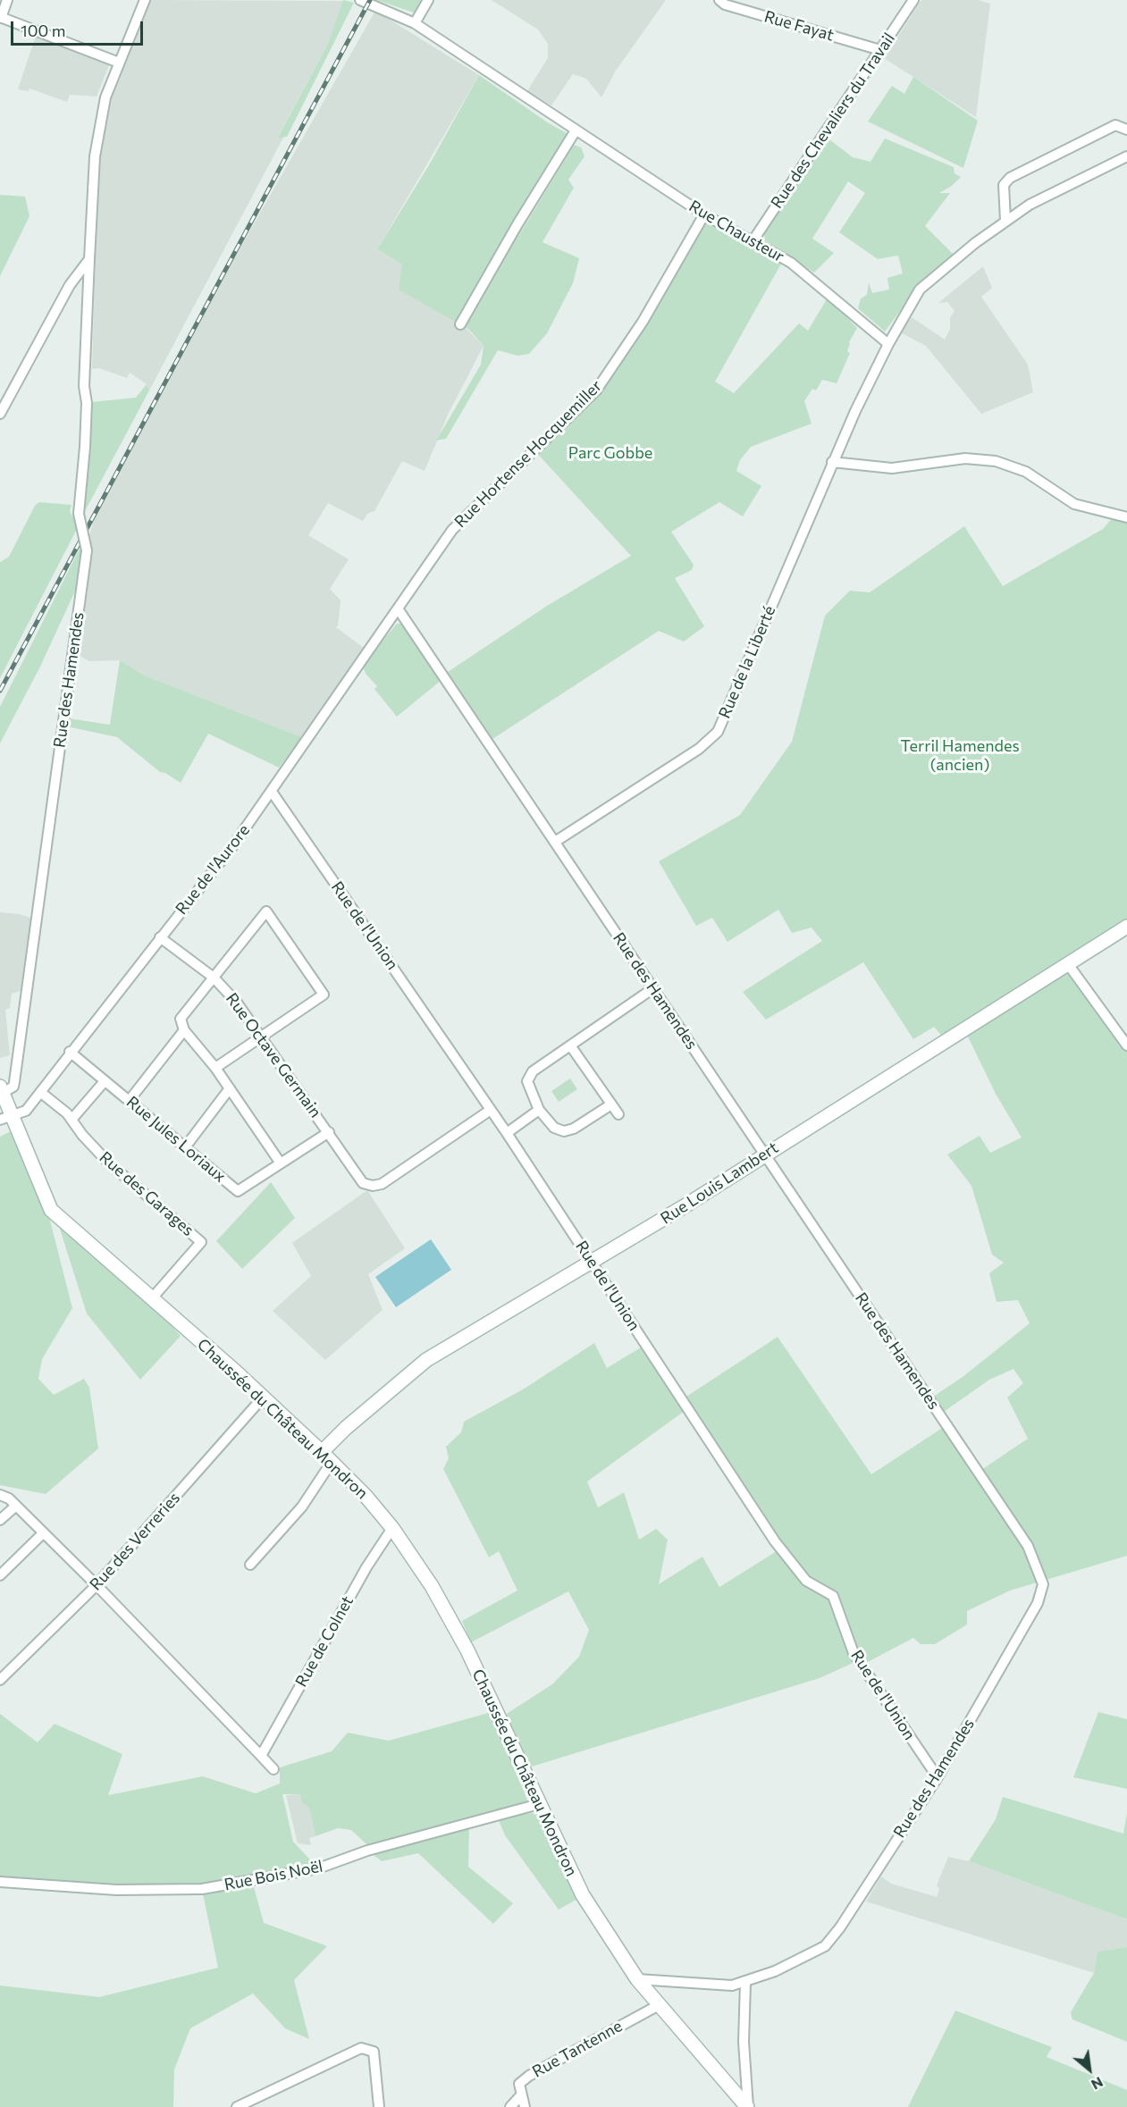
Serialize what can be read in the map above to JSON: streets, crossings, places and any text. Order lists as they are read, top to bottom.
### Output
{
  "streets": {
    "main road": ["Rue Louis Lambert", "Chaussée du Château Mondron"],
    "street": [
      "Rue Fayat",
      "Rue des Chevaliers du Travail",
      "Rue Chausteur",
      "Rue Hortense Hocquemiller",
      "Rue de la Liberté",
      "Rue des Hamendes",
      "Rue de l'Aurore",
      "Rue de l'Union",
      "Rue Octave Germain",
      "Rue Jules Loriaux",
      "Rue des Garages",
      "Rue des Verreries",
      "Rue de Colnet",
      "Rue Bois Noël",
      "Rue Tantenne"
    ]
  },
  "crossings": [
    ["Rue Fayat", "Rue des Chevaliers du Travail"],
    ["Rue des Chevaliers du Travail", "Rue Chausteur"],
    ["Rue Chausteur", "Rue Hortense Hocquemiller"],
    ["Rue Chausteur", "Rue de la Liberté"],
    ["Rue Hortense Hocquemiller", "Rue des Hamendes"],
    ["Rue Hortense Hocquemiller", "Rue de l'Aurore"],
    ["Rue de la Liberté", "Rue des Hamendes"],
    ["Rue des Hamendes", "Rue de l'Aurore"],
    ["Rue des Hamendes", "Rue de l'Union"],
    ["Rue des Hamendes", "Rue Louis Lambert"],
    ["Rue des Hamendes", "Chaussée du Château Mondron"],
    ["Rue de l'Aurore", "Rue de l'Union"],
    ["Rue de l'Aurore", "Rue Octave Germain"],
    ["Rue de l'Aurore", "Rue Jules Loriaux"],
    ["Rue de l'Aurore", "Rue des Garages"],
    ["Rue de l'Aurore", "Chaussée du Château Mondron"],
    ["Rue de l'Union", "Rue Octave Germain"],
    ["Rue de l'Union", "Rue Louis Lambert"],
    ["Rue Octave Germain", "Rue Jules Loriaux"],
    ["Rue Louis Lambert", "Chaussée du Château Mondron"],
    ["Rue des Garages", "Chaussée du Château Mondron"],
    ["Chaussée du Château Mondron", "Rue des Verreries"],
    ["Chaussée du Château Mondron", "Rue de Colnet"],
    ["Chaussée du Château Mondron", "Rue Bois Noël"],
    ["Chaussée du Château Mondron", "Rue Tantenne"]
  ],
  "parks": ["Parc Gobbe", "Terril Hamendes (ancien)"],
  "scale_bar": "100 m",
  "north": "bottom right"
}
